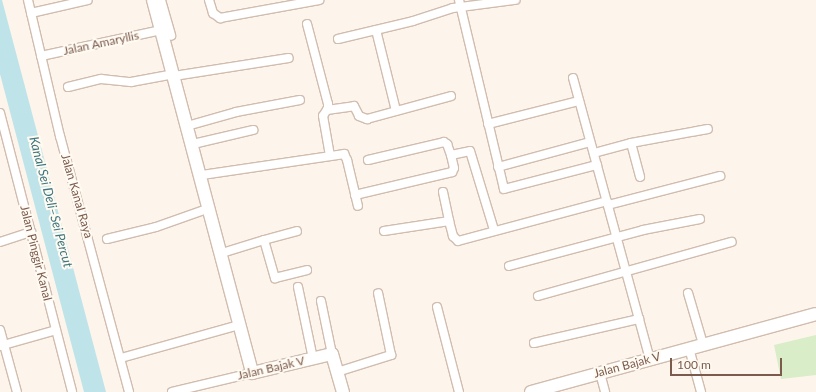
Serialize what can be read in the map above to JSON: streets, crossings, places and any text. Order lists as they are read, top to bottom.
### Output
{
  "streets": {
    "street": [
      "Jalan Amaryllis",
      "Jalan Kanal Raya",
      "Jalan Pinggir Kanal",
      "Jalan Bajak V"
    ]
  },
  "crossings": [
    ["Jalan Amaryllis", "Jalan Kanal Raya"]
  ],
  "water": ["Kanal Sei Deli–Sei Percut"],
  "scale_bar": "100 m"
}
